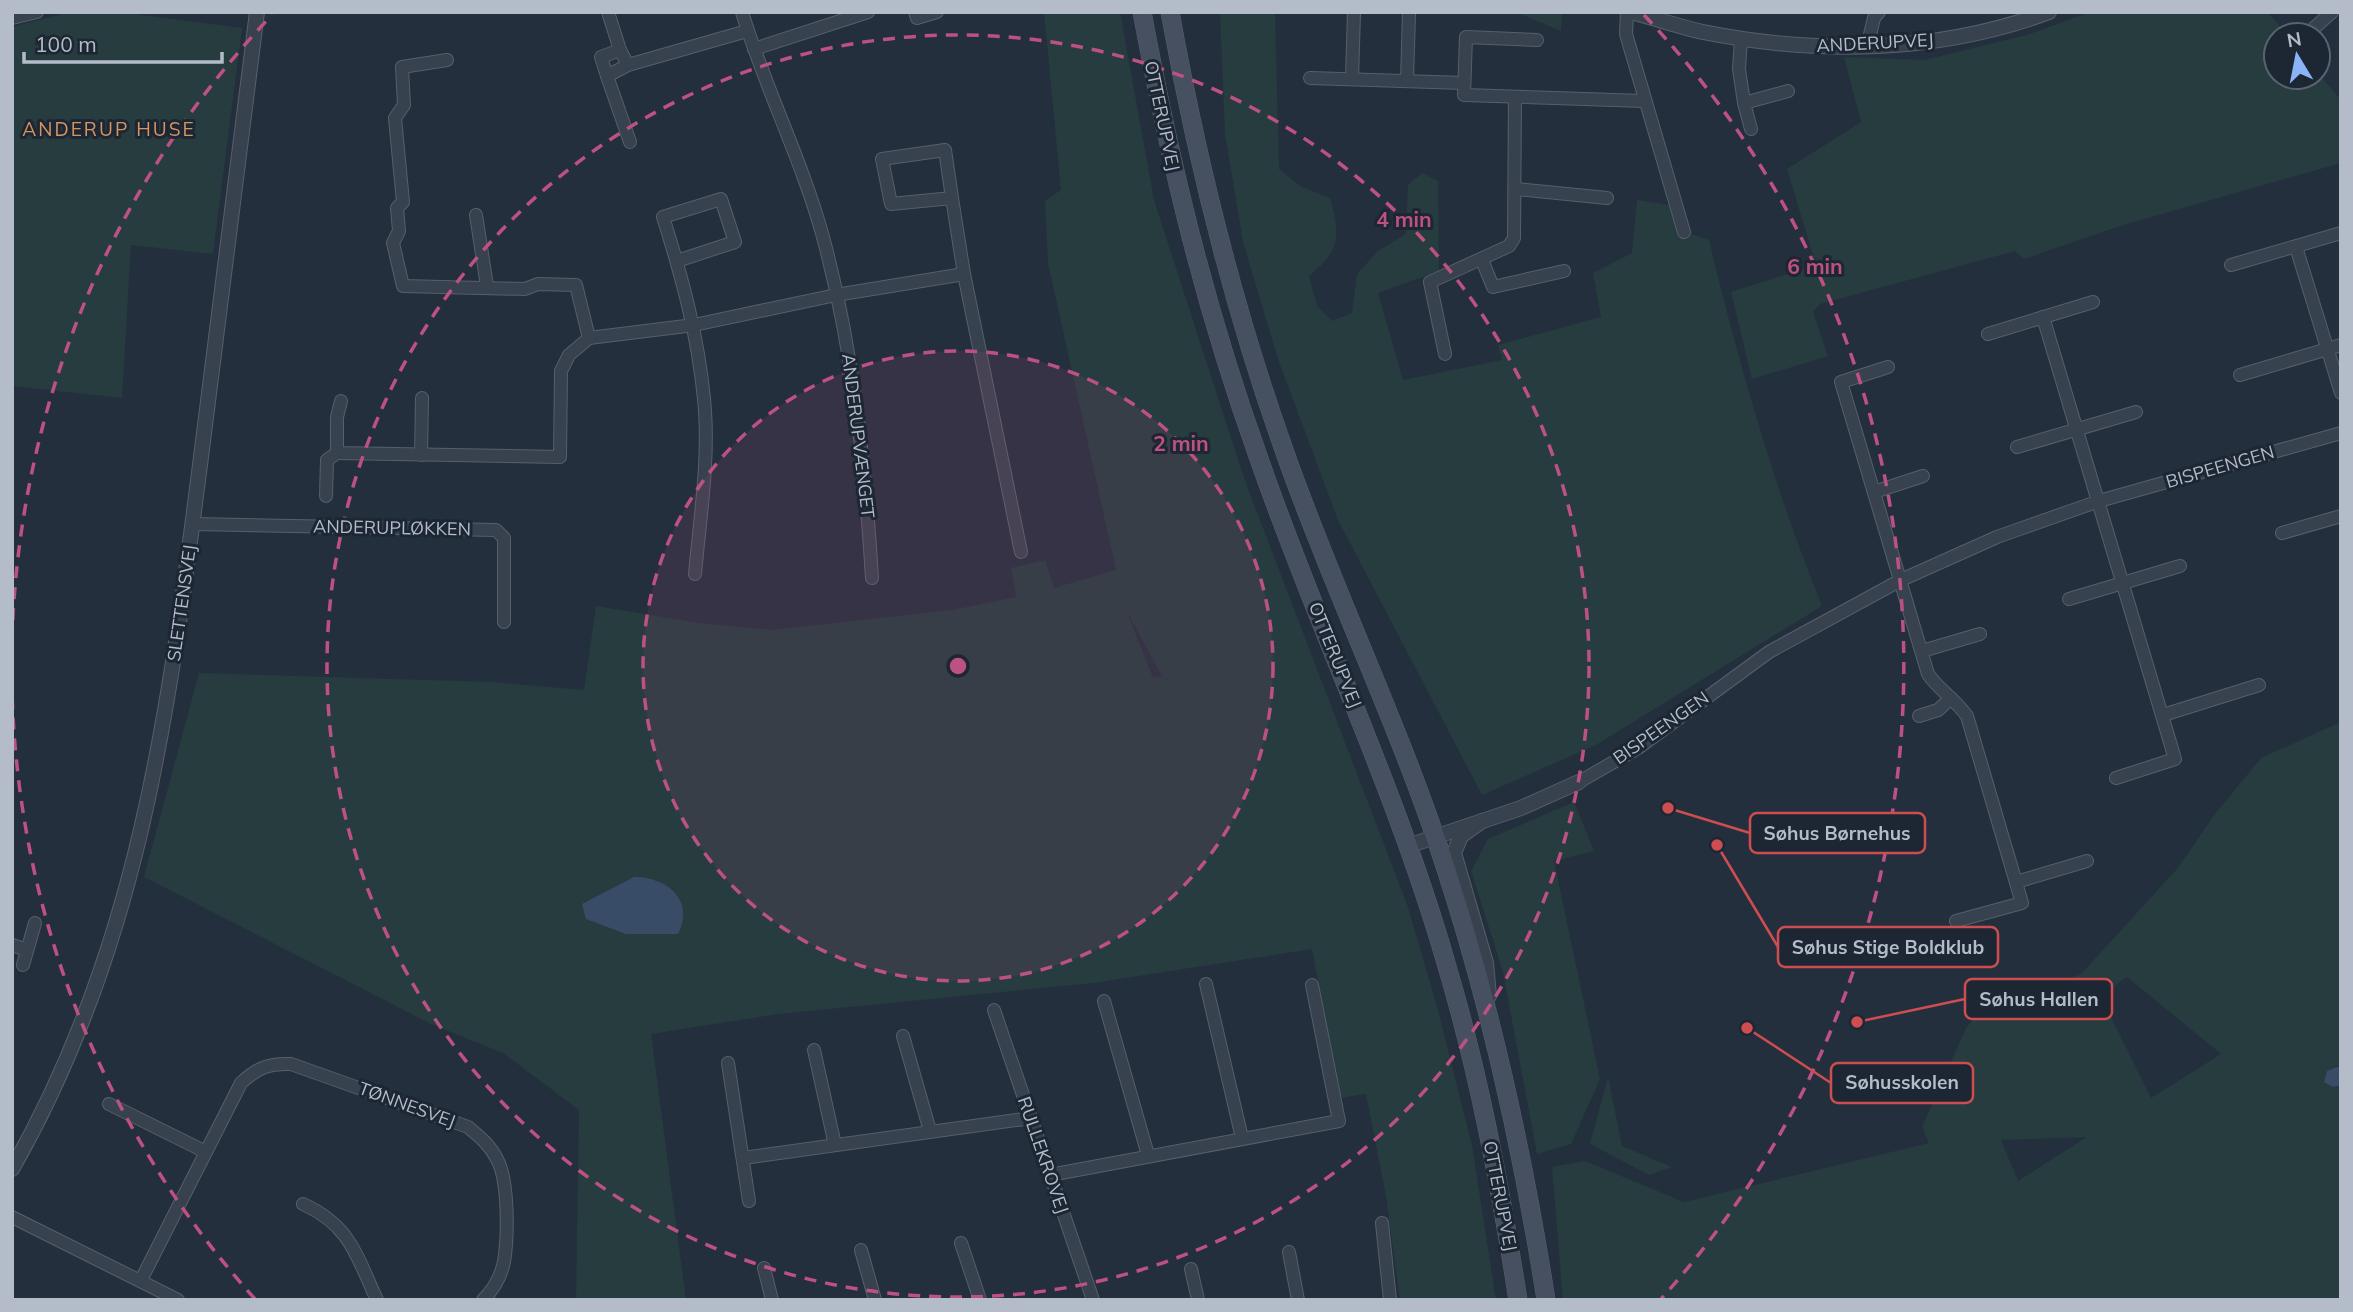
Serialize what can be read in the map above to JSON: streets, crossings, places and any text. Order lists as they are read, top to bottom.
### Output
{
  "streets": {
    "main road": ["OTTERUPVEJ"],
    "street": [
      "ANDERUPVEJ",
      "ANDERUPVÆNGET",
      "BISPEENGEN",
      "ANDERUPLØKKEN",
      "SLETTENSVEJ",
      "TØNNESVEJ",
      "RULLEKROVEJ"
    ]
  },
  "crossings": [
    ["OTTERUPVEJ", "BISPEENGEN"],
    ["ANDERUPLØKKEN", "SLETTENSVEJ"]
  ],
  "districts": ["ANDERUP HUSE"],
  "places": [
    "Søhus Børnehus",
    "Søhus Stige Boldklub",
    "Søhus Hallen",
    "Søhusskolen"
  ],
  "scale_bar": "100 m",
  "north": "top",
  "rings": ["4 min", "6 min", "2 min"]
}
